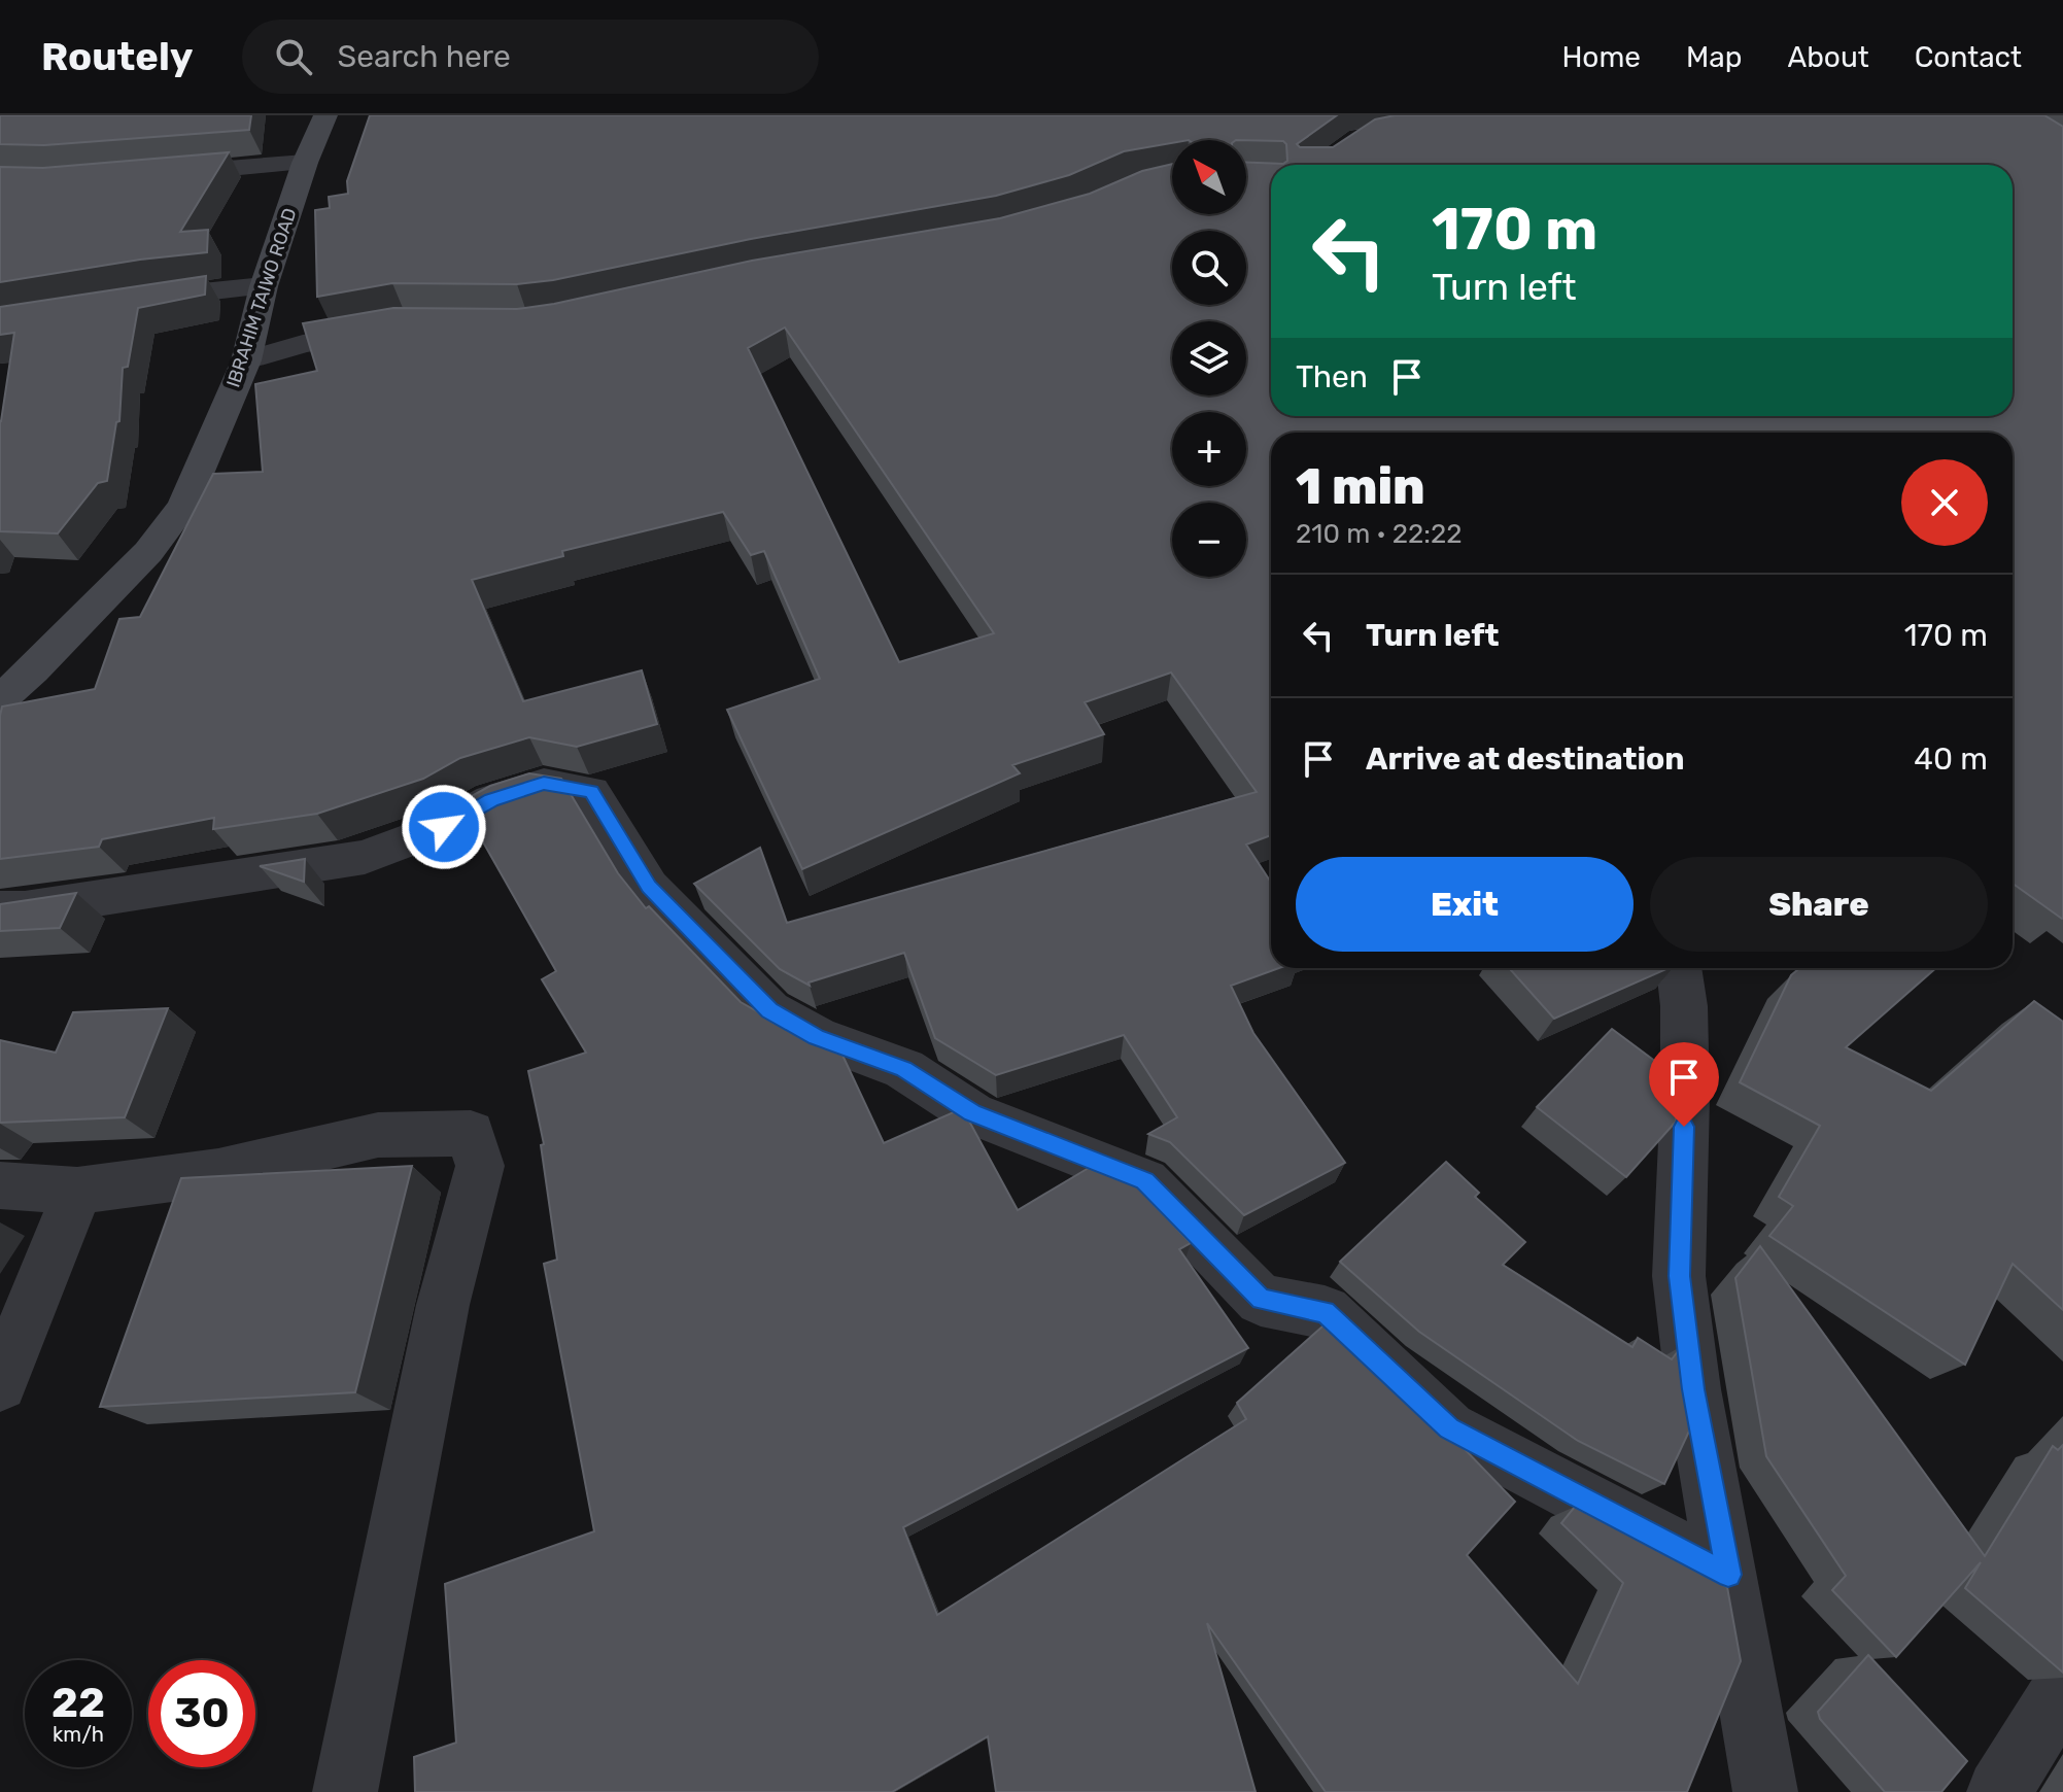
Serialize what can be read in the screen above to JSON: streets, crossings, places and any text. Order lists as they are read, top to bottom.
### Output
{
  "streets": {
    "main road": ["IBRAHIM TAIWO ROAD"]
  },
  "north": "top left",
  "page": {
    "header": "Routely",
    "search": "Search here",
    "nav": [
      "Home",
      "Map",
      "About",
      "Contact"
    ],
    "map_buttons": ["+", "−"],
    "turn": ["170 m", "Turn left"],
    "then": "Then",
    "heading": ["1 min", "210 m · 22:22"],
    "list": [
      {
        "name": "Turn left",
        "value": "170 m"
      },
      {
        "name": "Arrive at destination",
        "value": "40 m"
      }
    ],
    "buttons": ["Exit", "Share"],
    "speed": "22 km/h",
    "limit": "30"
  }
}
